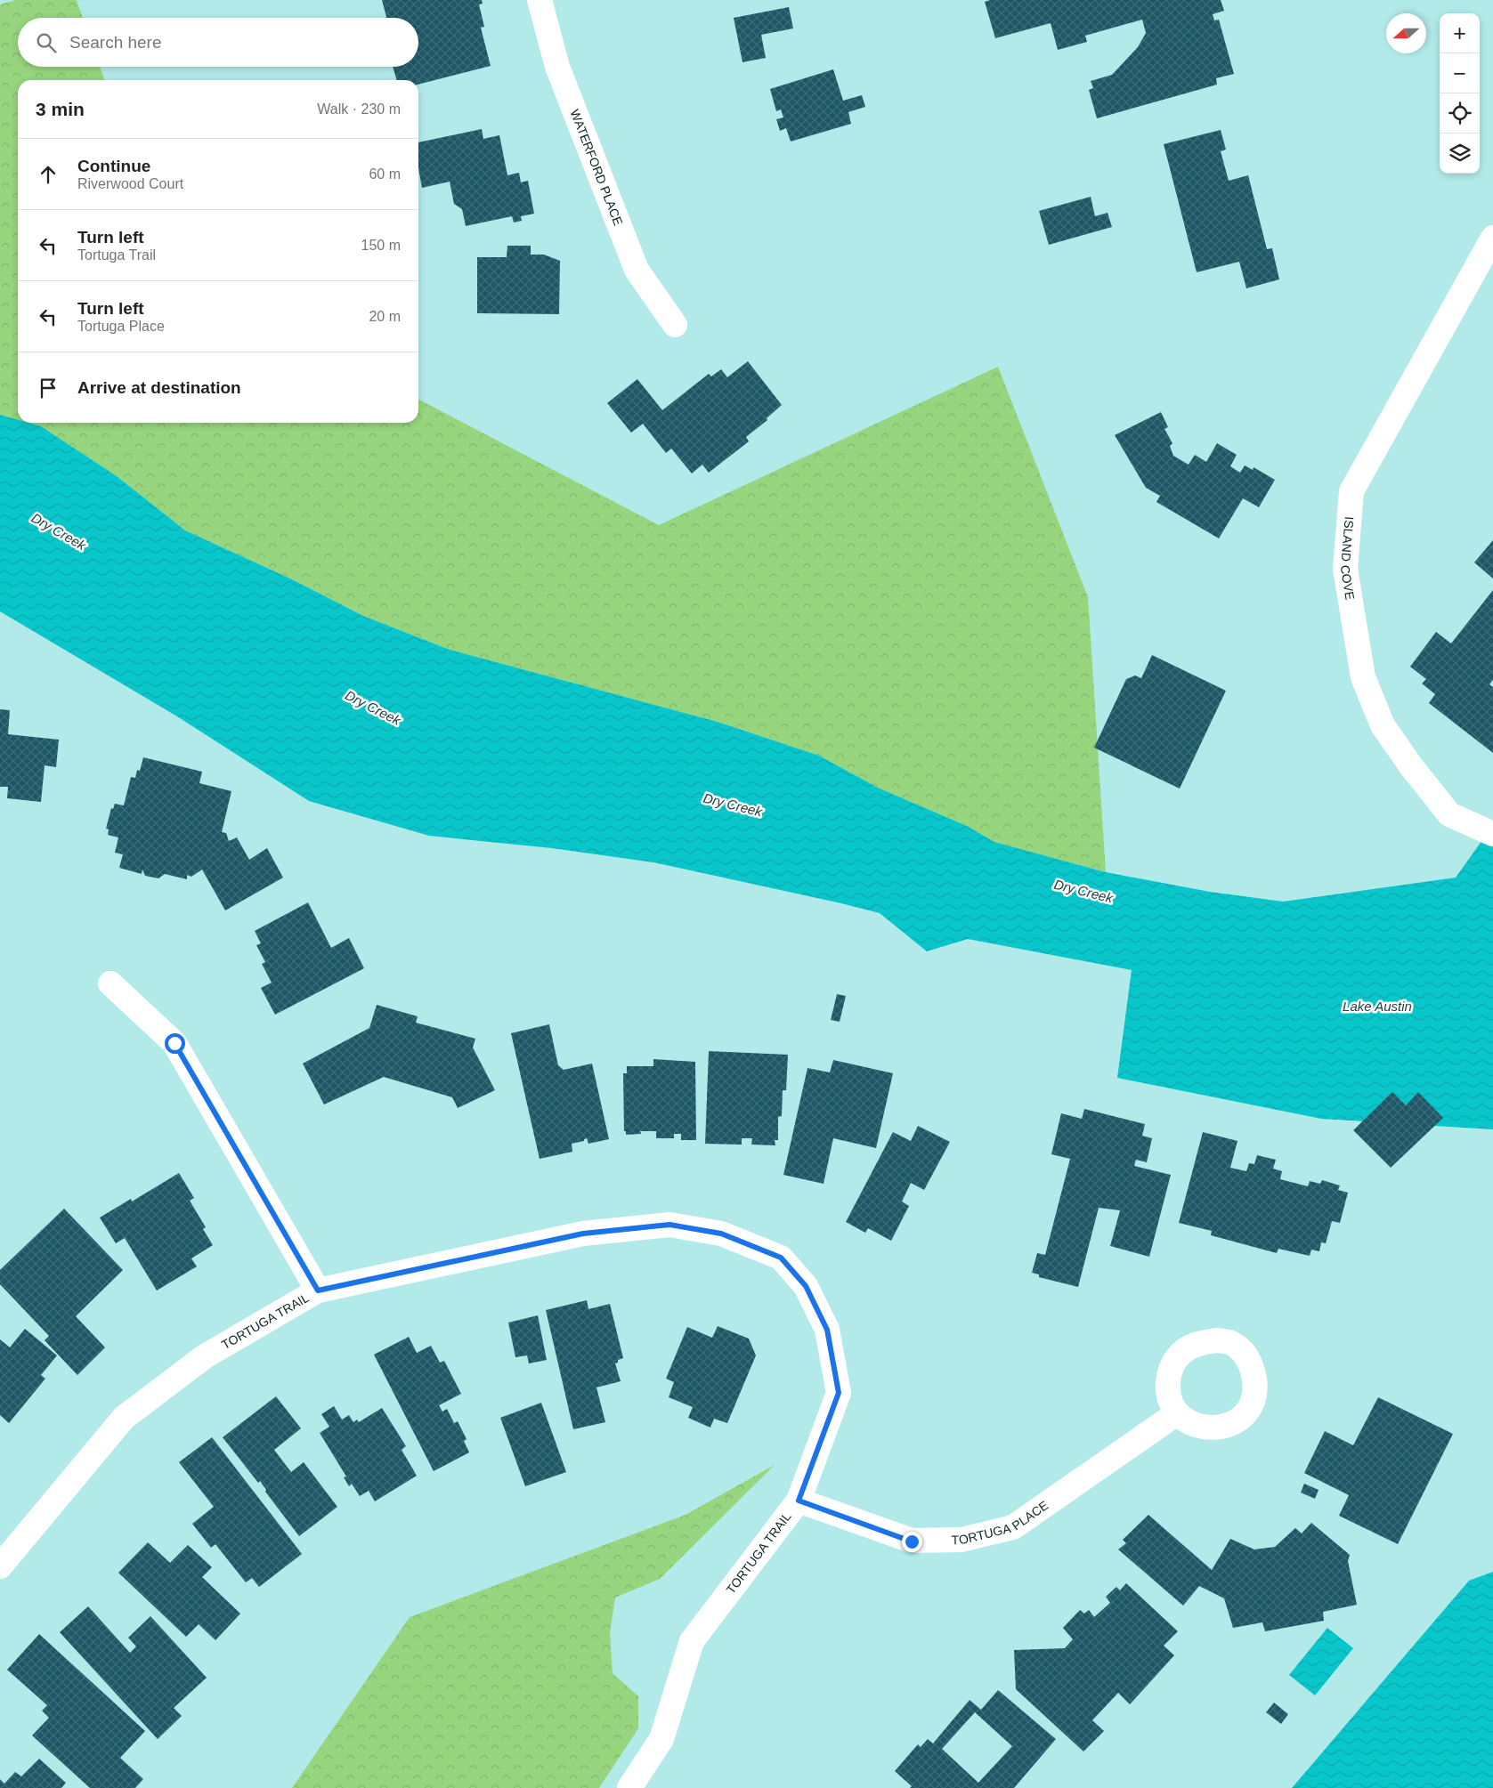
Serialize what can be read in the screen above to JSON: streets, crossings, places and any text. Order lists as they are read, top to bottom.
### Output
{
  "streets": {
    "street": [
      "WATERFORD PLACE",
      "ISLAND COVE",
      "TORTUGA TRAIL",
      "TORTUGA PLACE"
    ]
  },
  "crossings": [
    ["TORTUGA TRAIL", "TORTUGA PLACE"]
  ],
  "water": ["Dry Creek", "Lake Austin"],
  "north": "left",
  "page": {
    "map_buttons": ["+", "−"],
    "search": "Search here",
    "heading": ["3 min", "Walk · 230 m"],
    "list": [
      ["Continue", "Riverwood Court", "60 m"],
      ["Turn left", "Tortuga Trail", "150 m"],
      ["Turn left", "Tortuga Place", "20 m"],
      "Arrive at destination"
    ]
  }
}
